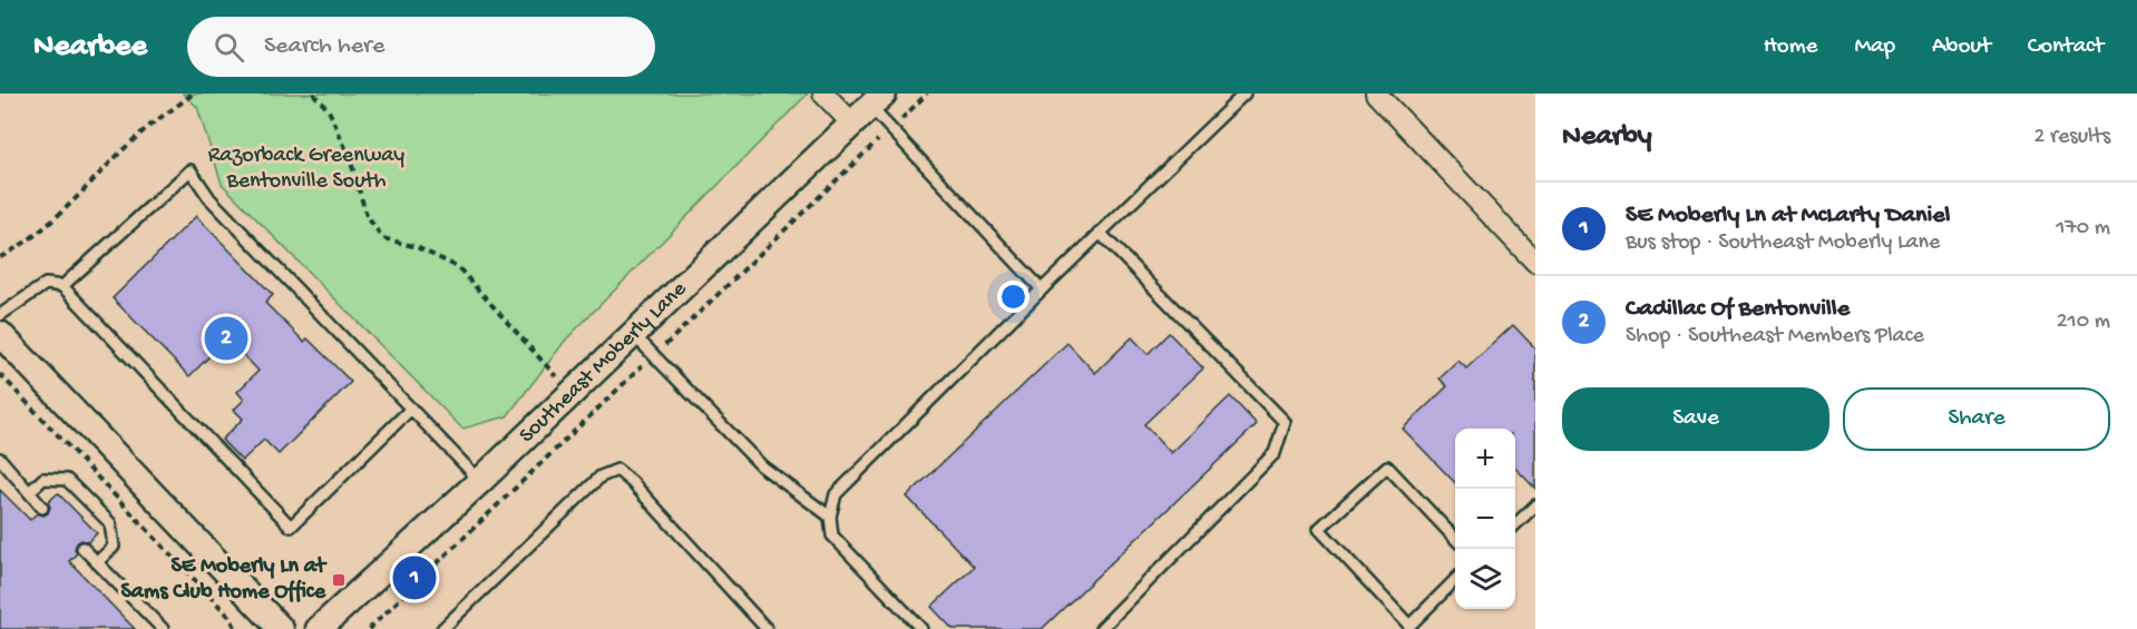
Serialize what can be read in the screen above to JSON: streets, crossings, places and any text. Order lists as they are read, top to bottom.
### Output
{
  "streets": {
    "street": ["Southeast Moberly Lane"]
  },
  "parks": ["Razorback Greenway Bentonville South"],
  "places": {
    "transit": ["SE Moberly Ln at Sams Club Home Office"]
  },
  "page": {
    "header": "Nearbee",
    "search": "Search here",
    "nav": [
      "Home",
      "Map",
      "About",
      "Contact"
    ],
    "heading": ["Nearby", "2 results"],
    "list": [
      {
        "mark": "1",
        "name": "SE Moberly Ln at McLarty Daniel",
        "note": "Bus stop · Southeast Moberly Lane",
        "value": "170 m"
      },
      {
        "mark": "2",
        "name": "Cadillac Of Bentonville",
        "note": "Shop · Southeast Members Place",
        "value": "210 m"
      }
    ],
    "pins": ["2", "1"],
    "buttons": ["Save", "Share"],
    "map_buttons": ["+", "−"]
  }
}
